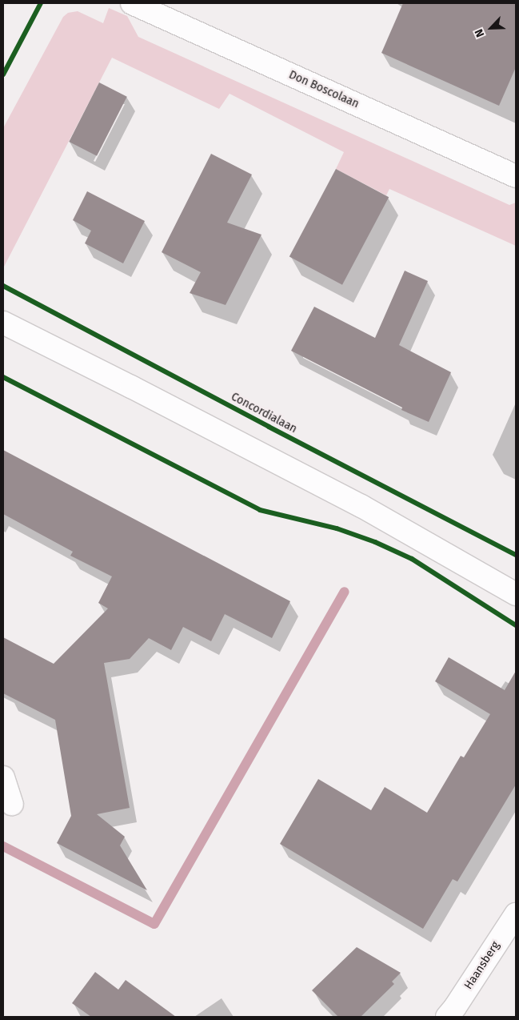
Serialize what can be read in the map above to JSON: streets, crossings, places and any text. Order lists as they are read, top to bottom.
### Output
{
  "streets": {
    "street": ["Don Boscolaan", "Haansberg"],
    "cycle path": ["Concordialaan"]
  },
  "north": "bottom left"
}
